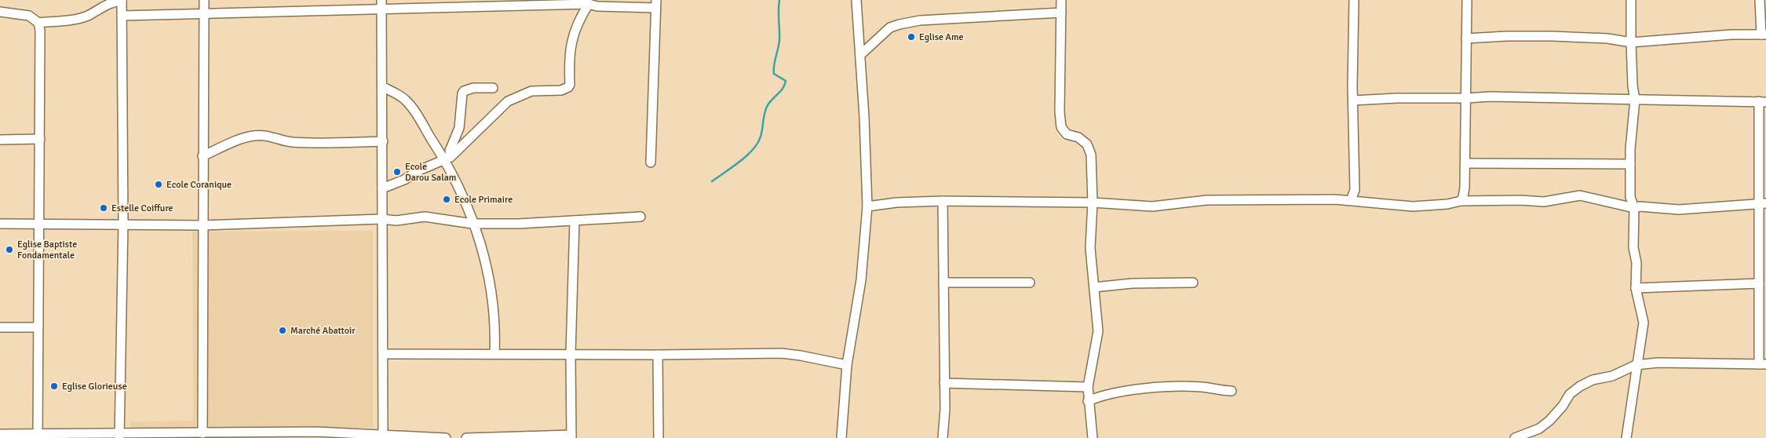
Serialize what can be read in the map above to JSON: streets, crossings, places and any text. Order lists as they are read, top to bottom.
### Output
{
  "places": [
    "Eglise Ame",
    "Ecole Darou Salam",
    "Ecole Coranique",
    "Ecole Primaire",
    "Estelle Coiffure",
    "Eglise Baptiste Fondamentale",
    "Marché Abattoir",
    "Eglise Glorieuse"
  ]
}
